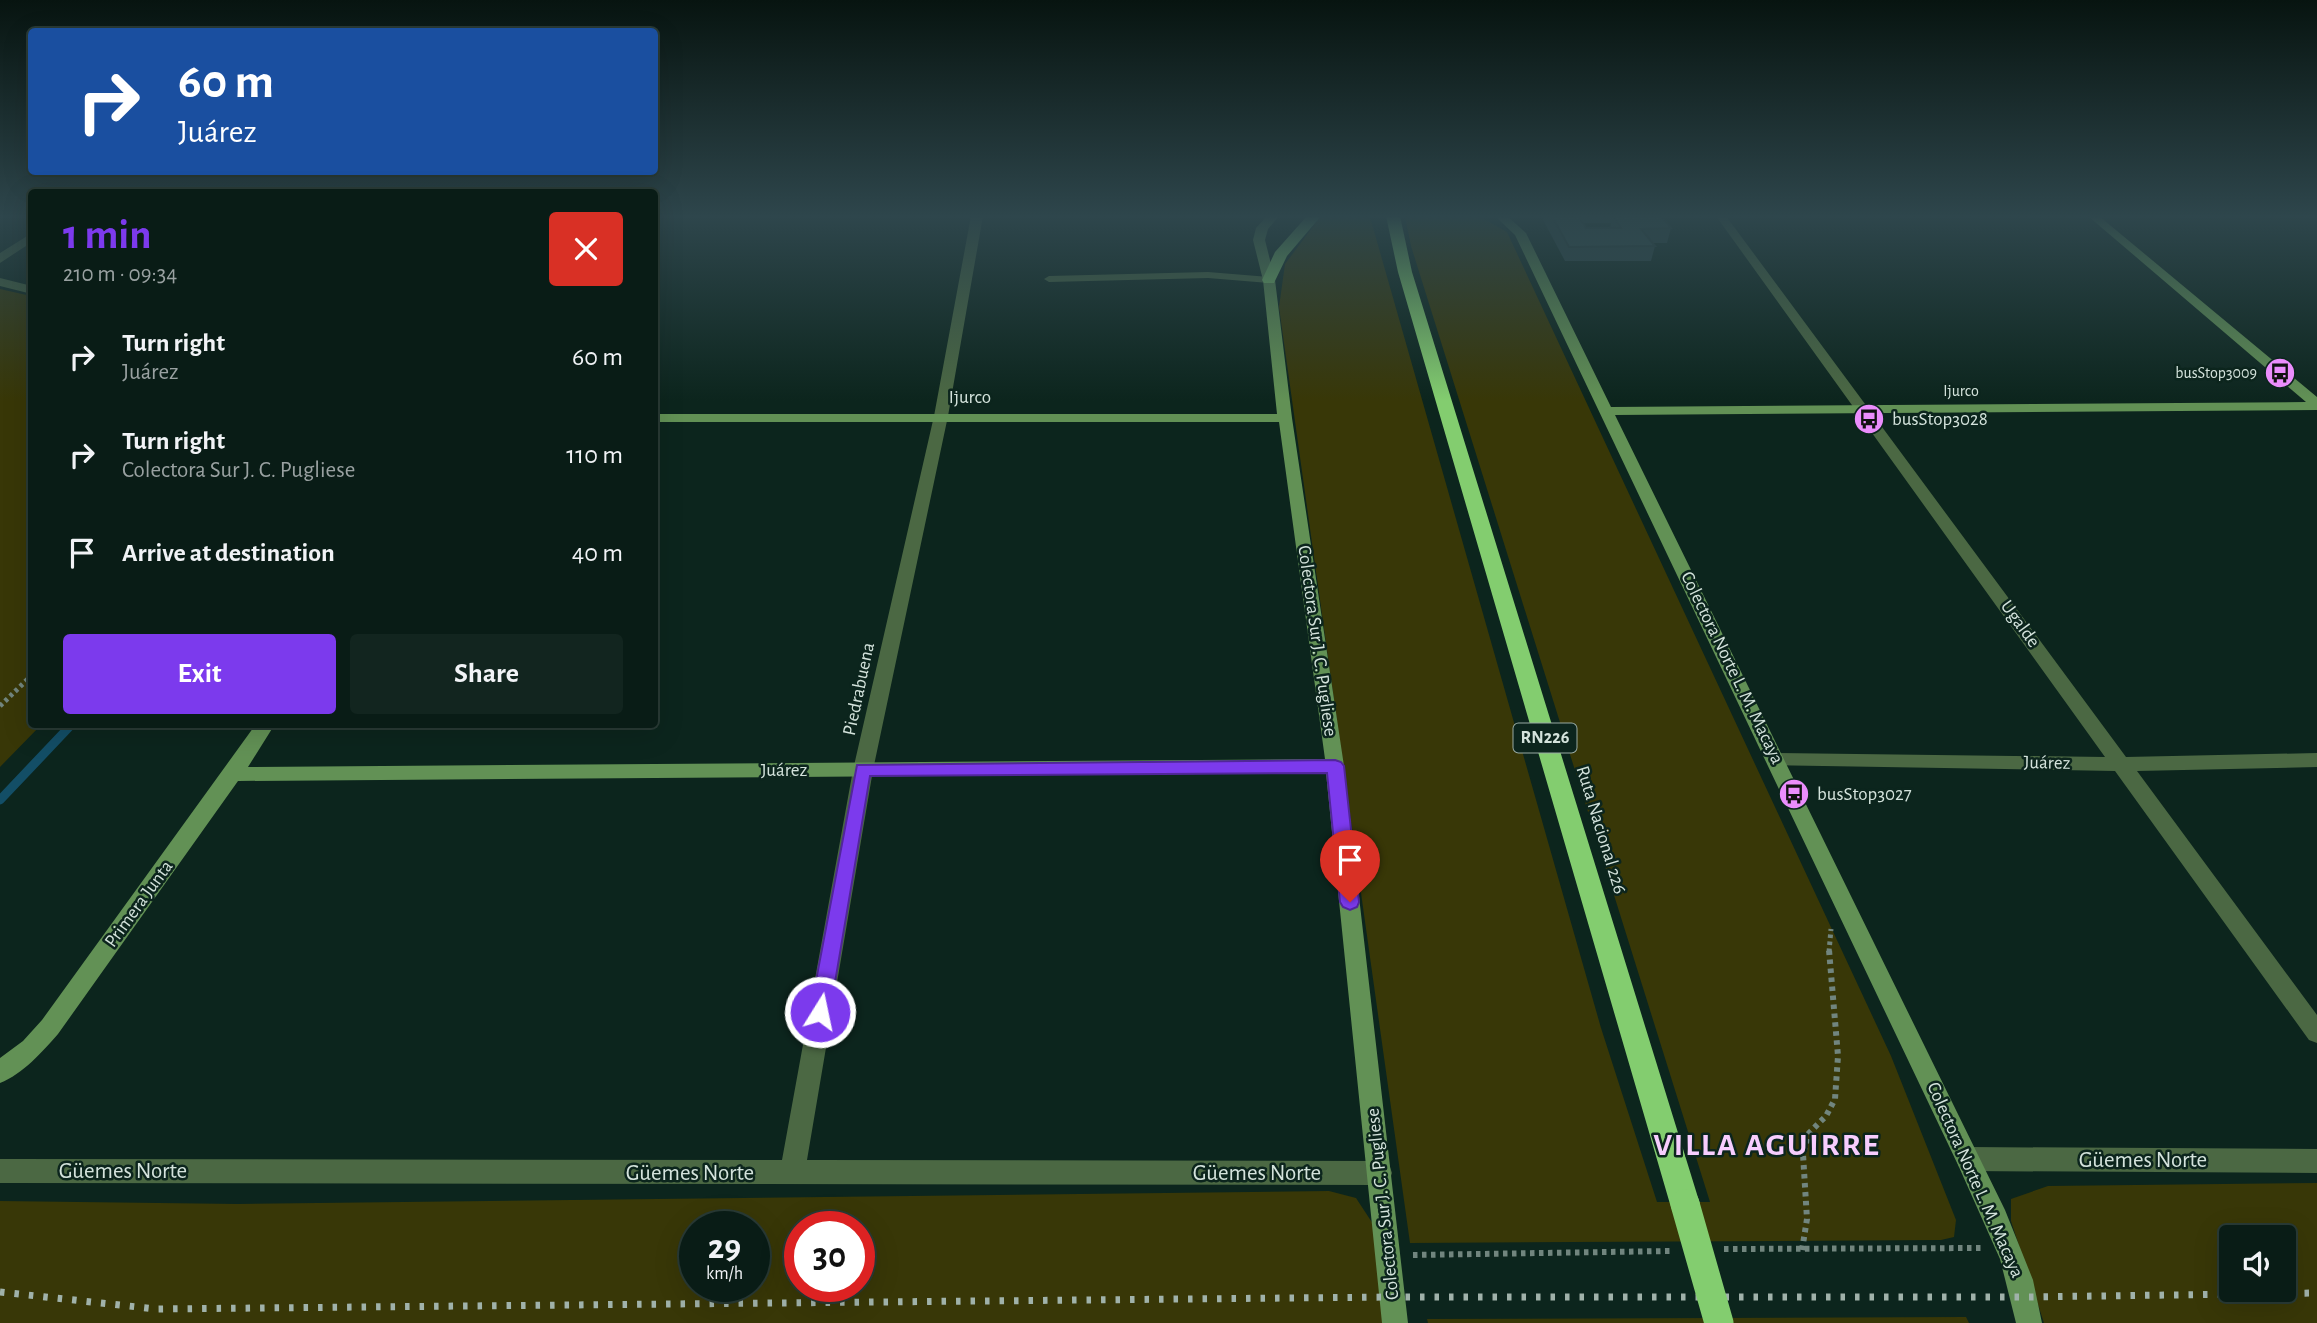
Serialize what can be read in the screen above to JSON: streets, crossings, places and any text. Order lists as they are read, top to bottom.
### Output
{
  "streets": {
    "highway": ["RN226", "Ruta Nacional 226"],
    "street": [
      "Ijurco",
      "Ugalde",
      "Colectora Sur J. C. Pugliese",
      "Colectora Norte L. M. Macaya",
      "Piedrabuena",
      "Juárez",
      "Primera Junta",
      "Güemes Norte"
    ]
  },
  "crossings": [
    ["Ijurco", "Ugalde"],
    ["Ijurco", "Colectora Sur J. C. Pugliese"],
    ["Ijurco", "Colectora Norte L. M. Macaya"],
    ["Ijurco", "Piedrabuena"],
    ["Ugalde", "Juárez"],
    ["Colectora Sur J. C. Pugliese", "Juárez"],
    ["Colectora Sur J. C. Pugliese", "Güemes Norte"],
    ["Colectora Norte L. M. Macaya", "Juárez"],
    ["Colectora Norte L. M. Macaya", "Güemes Norte"],
    ["Piedrabuena", "Juárez"],
    ["Piedrabuena", "Güemes Norte"],
    ["Juárez", "Primera Junta"]
  ],
  "districts": ["VILLA AGUIRRE"],
  "places": {
    "bus stop": ["busStop3009", "busStop3028", "busStop3027"]
  },
  "page": {
    "turn": ["60 m", "Juárez"],
    "heading": ["1 min", "210 m · 09:34"],
    "list": [
      {
        "name": "Turn right",
        "note": "Juárez",
        "value": "60 m"
      },
      {
        "name": "Turn right",
        "note": "Colectora Sur J. C. Pugliese",
        "value": "110 m"
      },
      {
        "name": "Arrive at destination",
        "value": "40 m"
      }
    ],
    "buttons": ["Exit", "Share"],
    "speed": "29 km/h",
    "limit": "30"
  }
}
